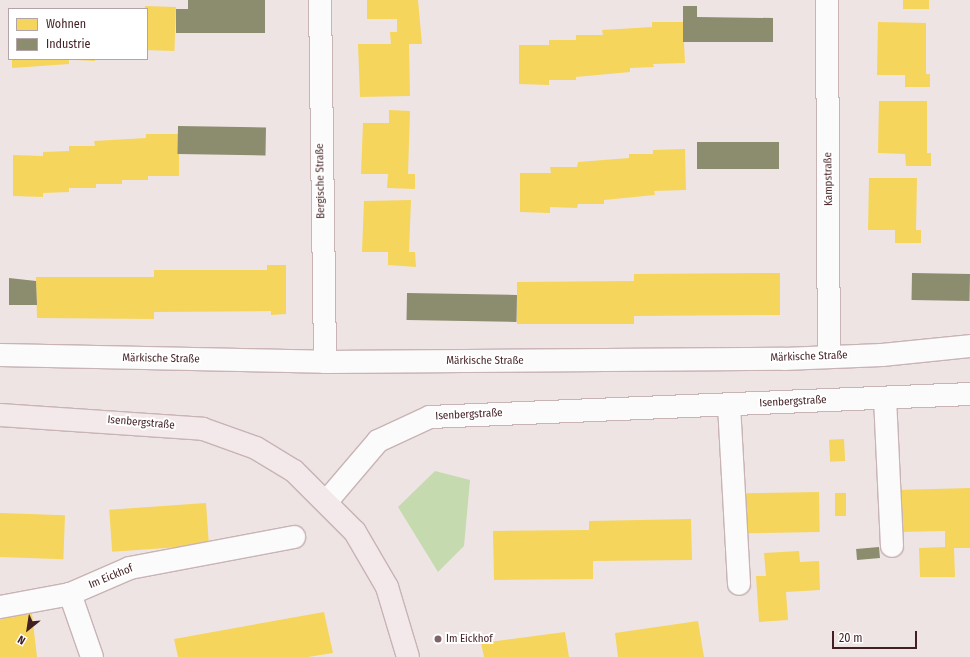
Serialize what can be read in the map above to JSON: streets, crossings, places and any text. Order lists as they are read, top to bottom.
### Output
{
  "streets": {
    "main road": ["Isenbergstraße"],
    "street": [
      "Kampstraße",
      "Bergische Straße",
      "Märkische Straße",
      "Im Eickhof"
    ]
  },
  "crossings": [
    ["Kampstraße", "Märkische Straße"],
    ["Bergische Straße", "Märkische Straße"]
  ],
  "places": ["Im Eickhof"],
  "legend": ["Wohnen", "Industrie"],
  "scale_bar": "20 m",
  "north": "bottom left"
}
